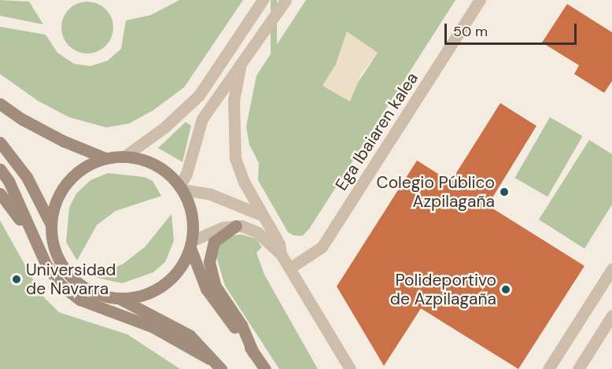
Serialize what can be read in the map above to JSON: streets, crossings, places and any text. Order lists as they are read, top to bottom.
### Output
{
  "streets": {
    "street": ["Ega Ibaiaren kalea"]
  },
  "places": ["Colegio Público Azpilagaña", "Universidad de Navarra", "Polideportivo de Azpilagaña"],
  "scale_bar": "50 m"
}
